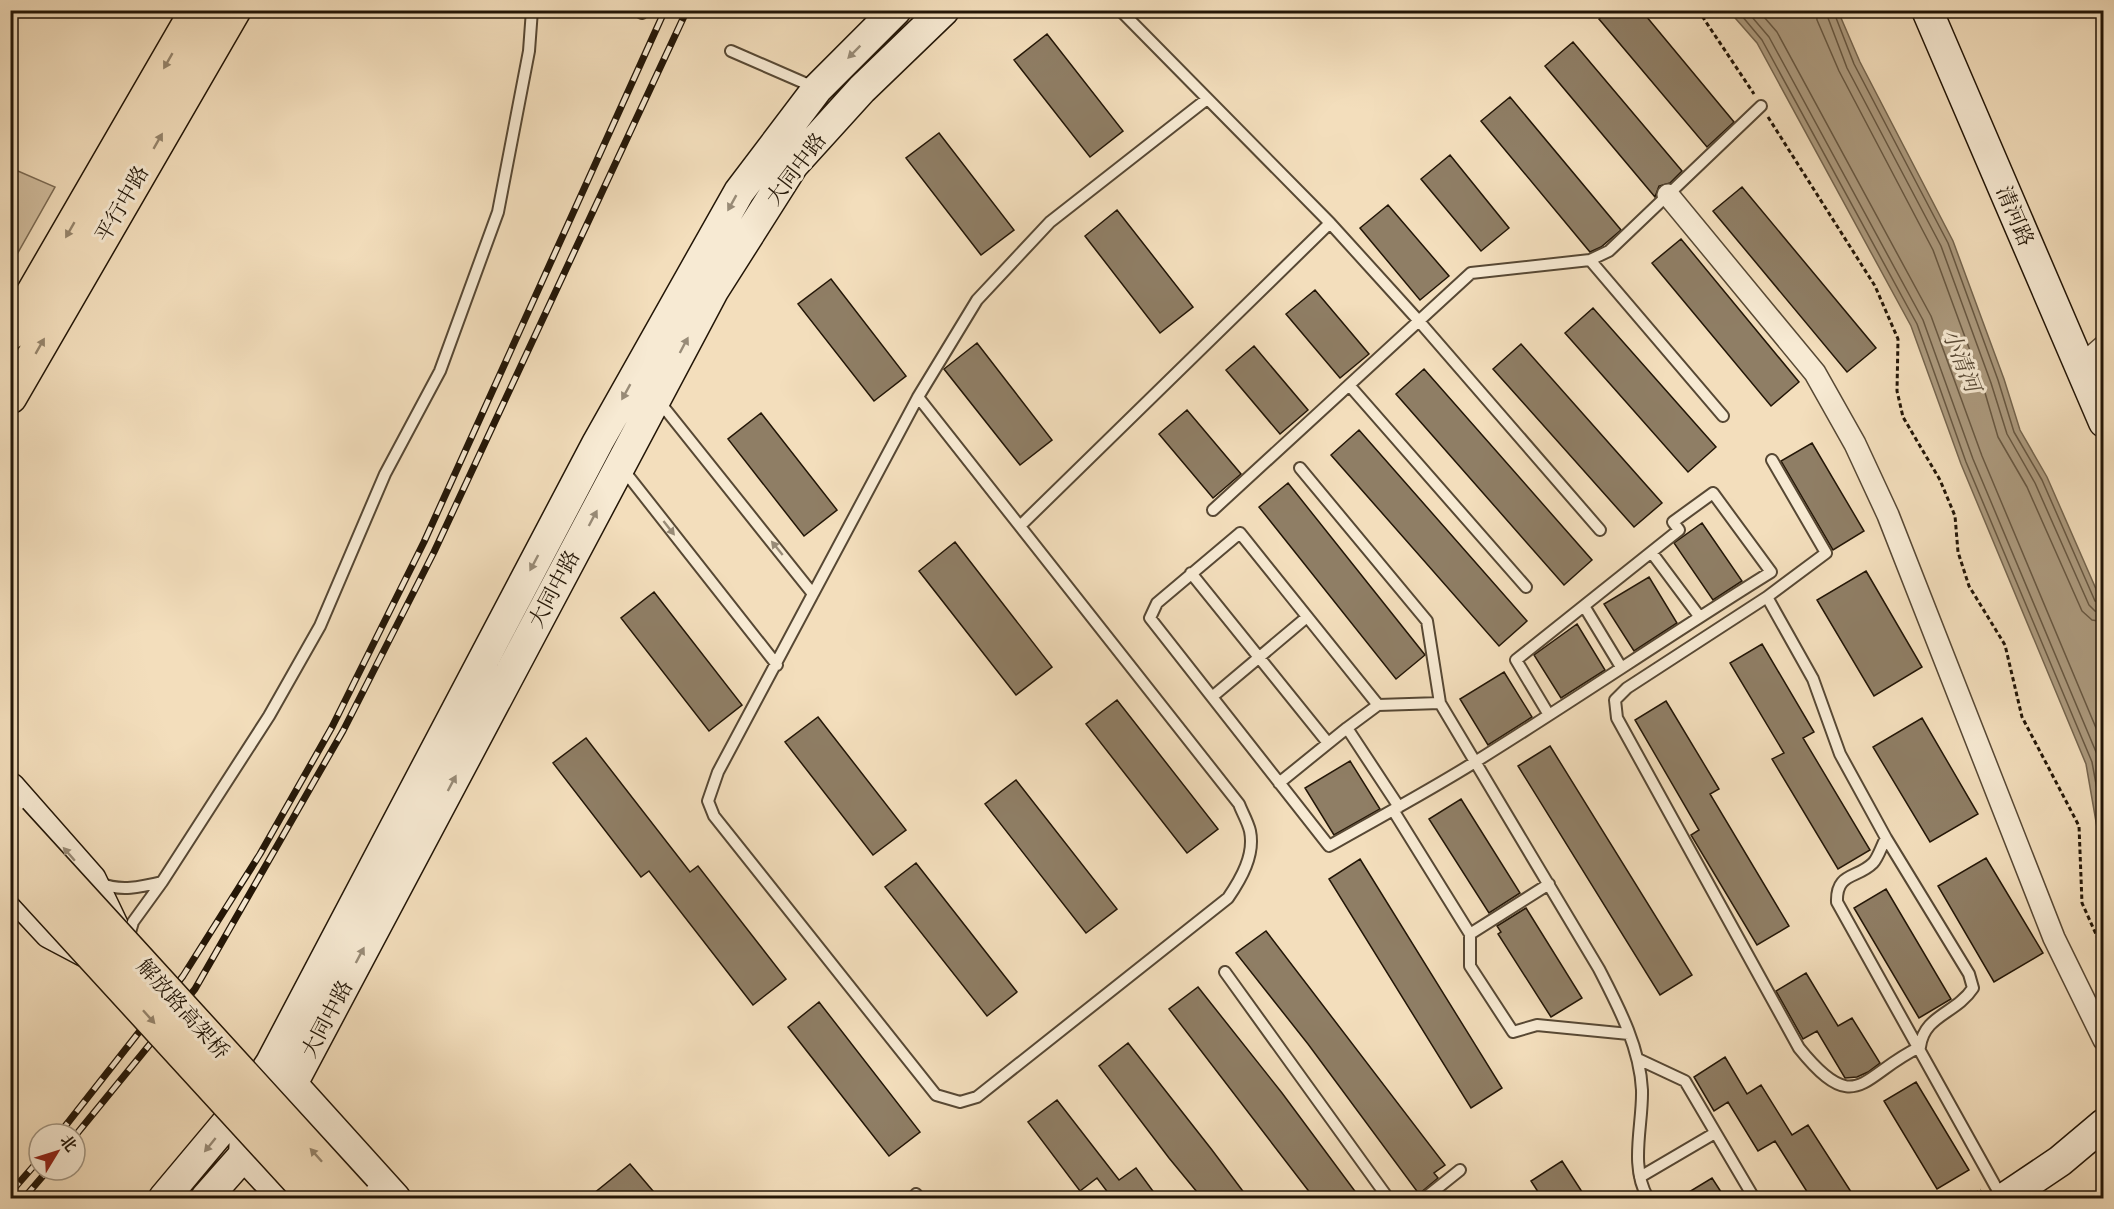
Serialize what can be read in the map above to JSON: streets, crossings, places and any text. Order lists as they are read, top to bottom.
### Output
{
  "streets": {
    "main road": [
      "大同中路",
      "平行中路",
      "清河路",
      "解放路高架桥"
    ]
  },
  "water": ["小清河"],
  "north": "top right"
}
